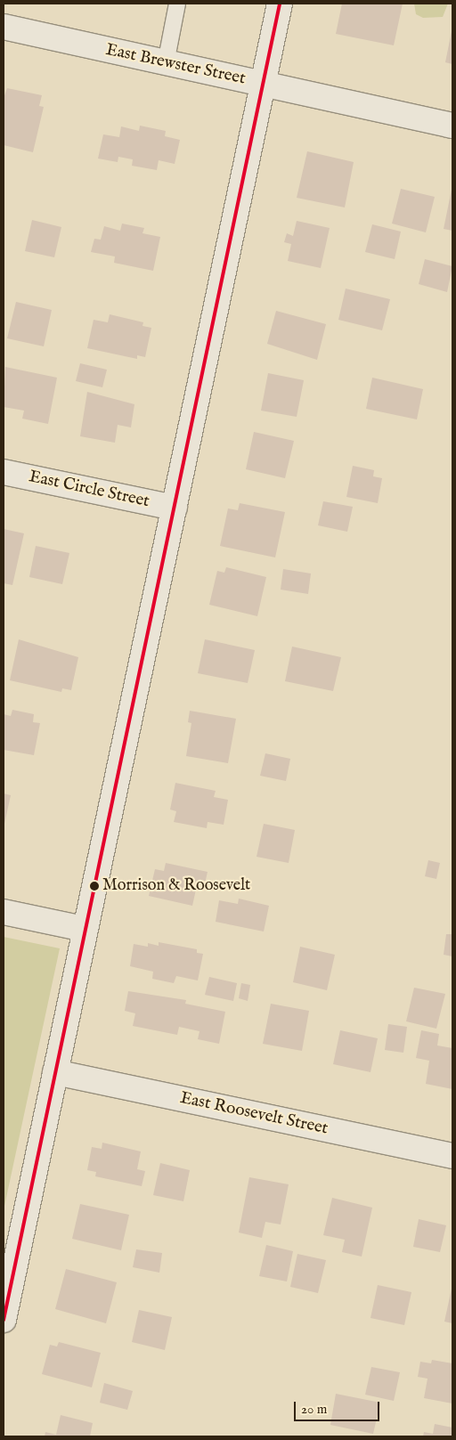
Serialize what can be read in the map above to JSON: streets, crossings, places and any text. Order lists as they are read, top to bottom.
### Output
{
  "streets": {
    "street": ["East Brewster Street", "East Circle Street", "East Roosevelt Street"]
  },
  "places": ["Morrison & Roosevelt"],
  "scale_bar": "20 m"
}
